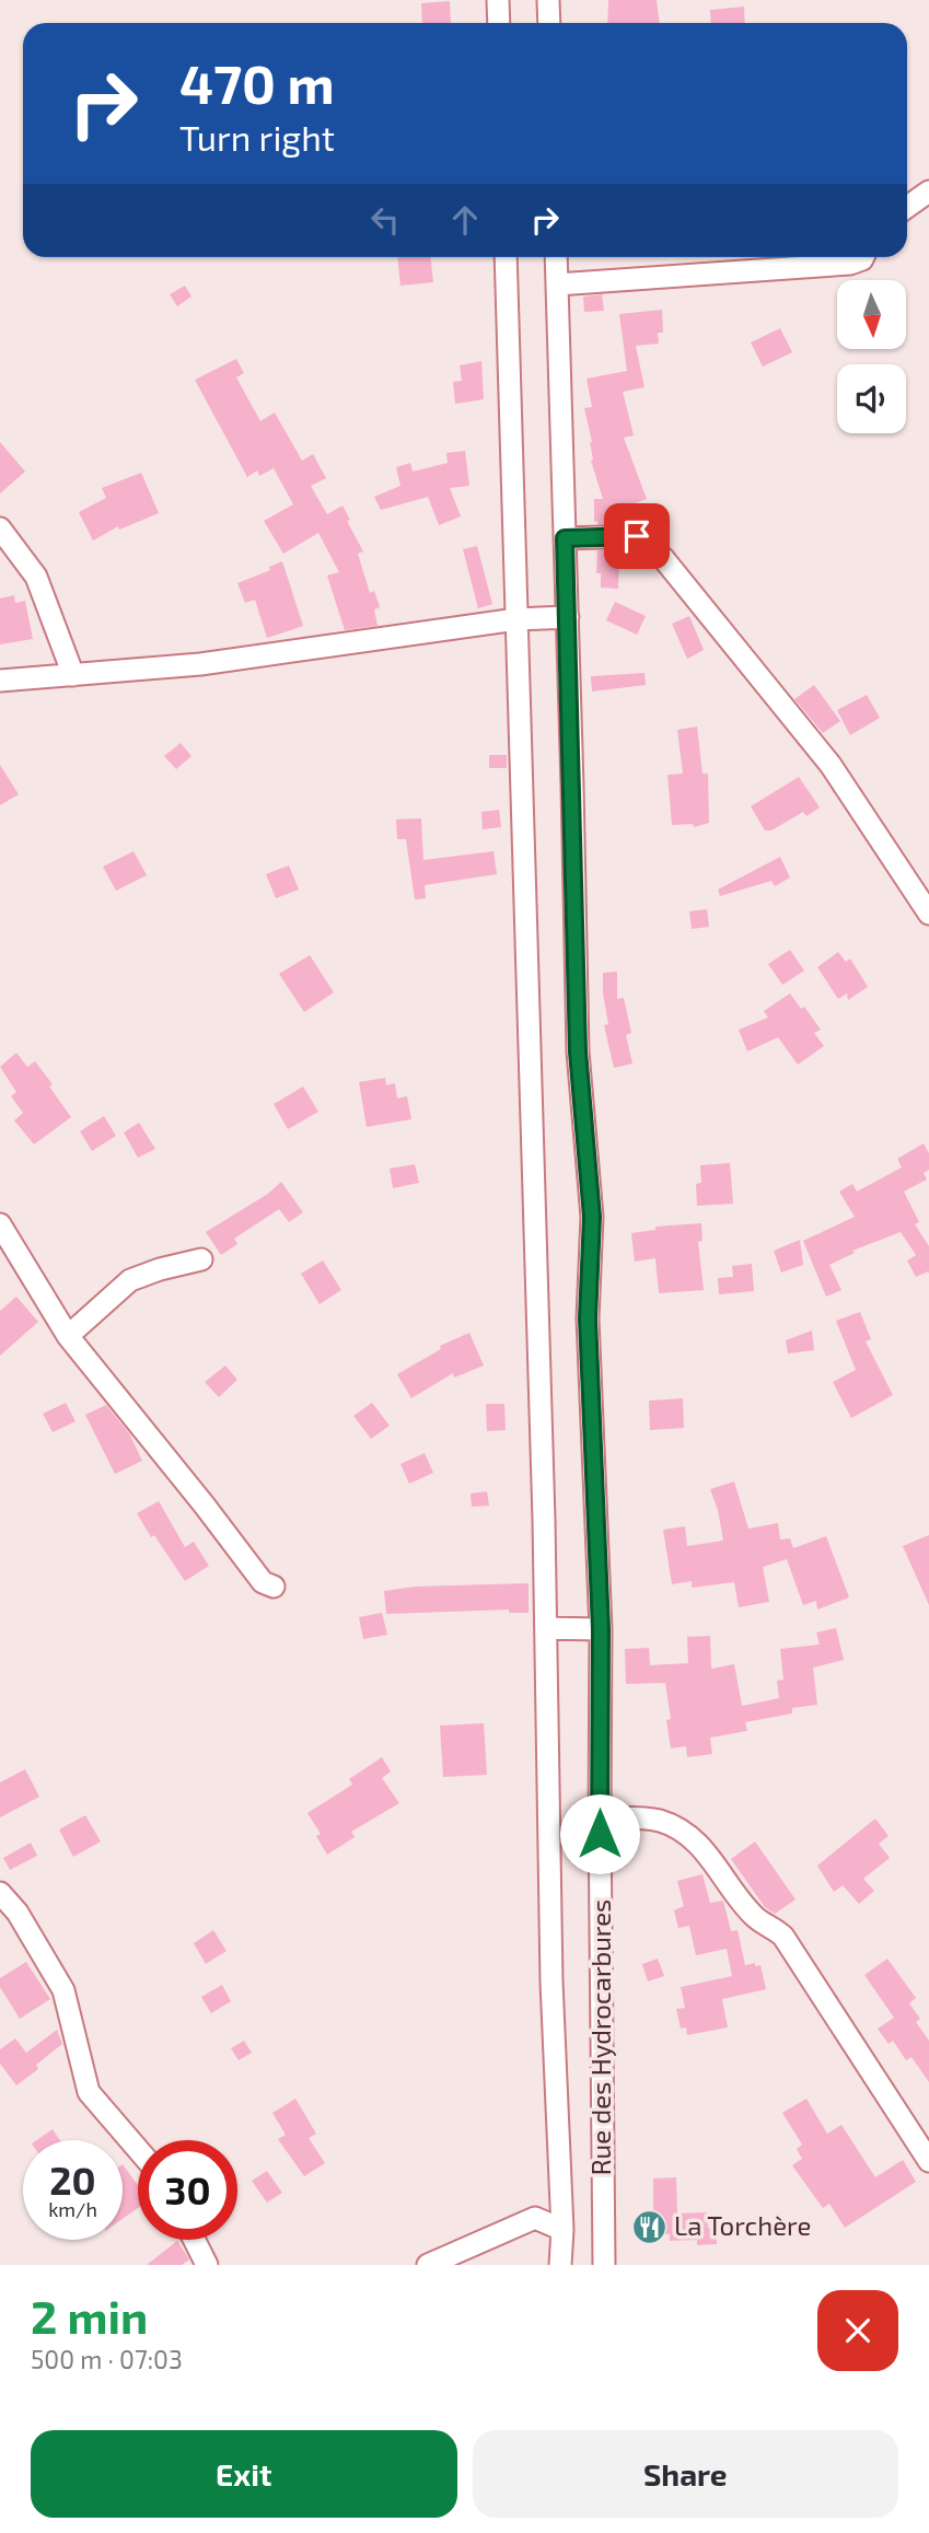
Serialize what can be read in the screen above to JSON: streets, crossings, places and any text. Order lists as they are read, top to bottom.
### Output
{
  "streets": {
    "street": ["Rue des Hydrocarbures"]
  },
  "places": {
    "restaurant": ["La Torchère"]
  },
  "north": "bottom",
  "page": {
    "turn": ["470 m", "Turn right"],
    "speed": "20 km/h",
    "limit": "30",
    "heading": ["2 min", "500 m · 07:03"],
    "buttons": ["Exit", "Share"]
  }
}
